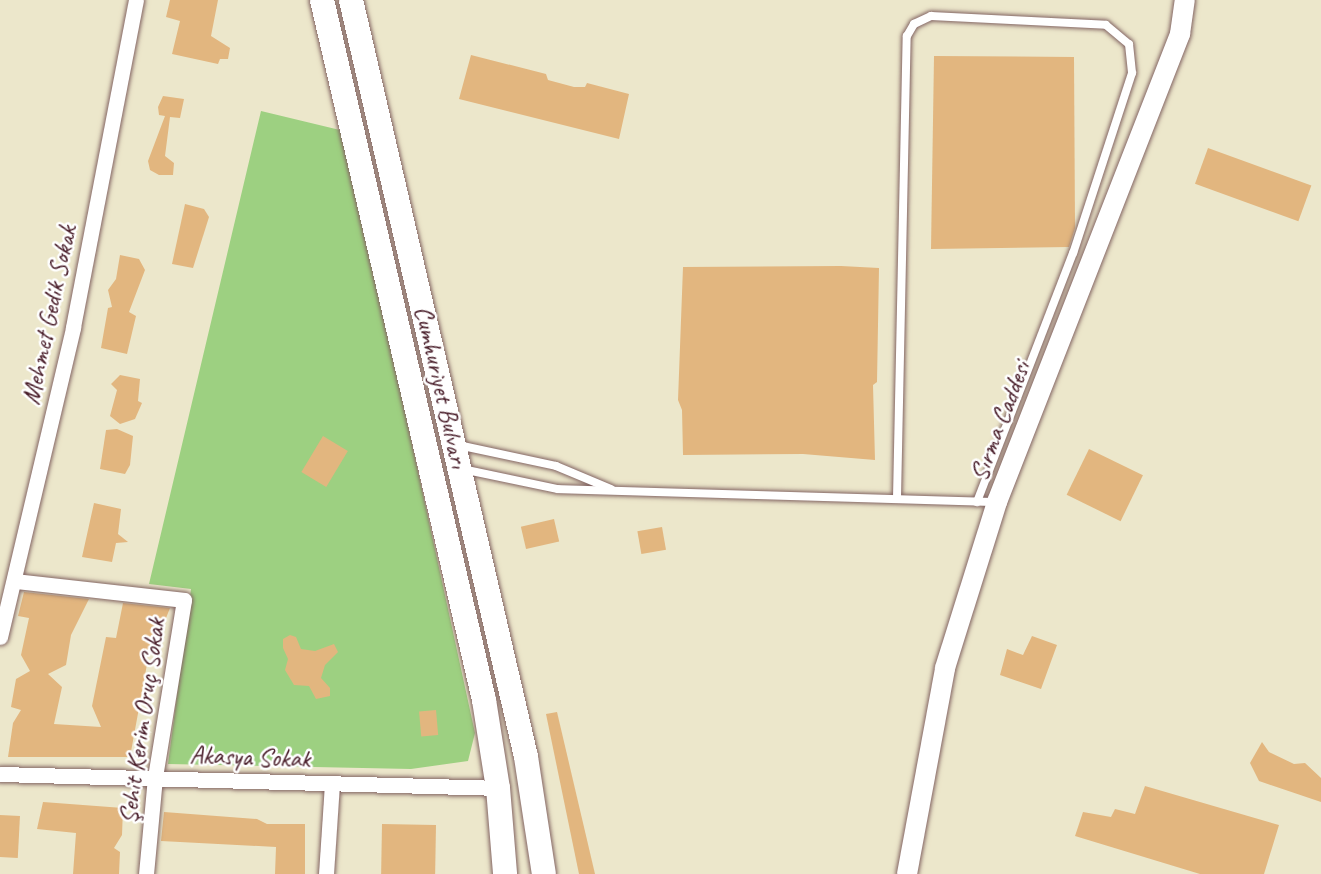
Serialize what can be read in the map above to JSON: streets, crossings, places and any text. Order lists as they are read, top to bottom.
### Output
{
  "streets": {
    "main road": ["Cumhuriyet Bulvarı"],
    "street": [
      "Mehmet Gedik Sokak",
      "Sırma Caddesi",
      "Şehit Kerim Oruç Sokak",
      "Akasya Sokak"
    ]
  },
  "crossings": [
    ["Mehmet Gedik Sokak", "Şehit Kerim Oruç Sokak"],
    ["Cumhuriyet Bulvarı", "Akasya Sokak"],
    ["Şehit Kerim Oruç Sokak", "Akasya Sokak"]
  ]
}
